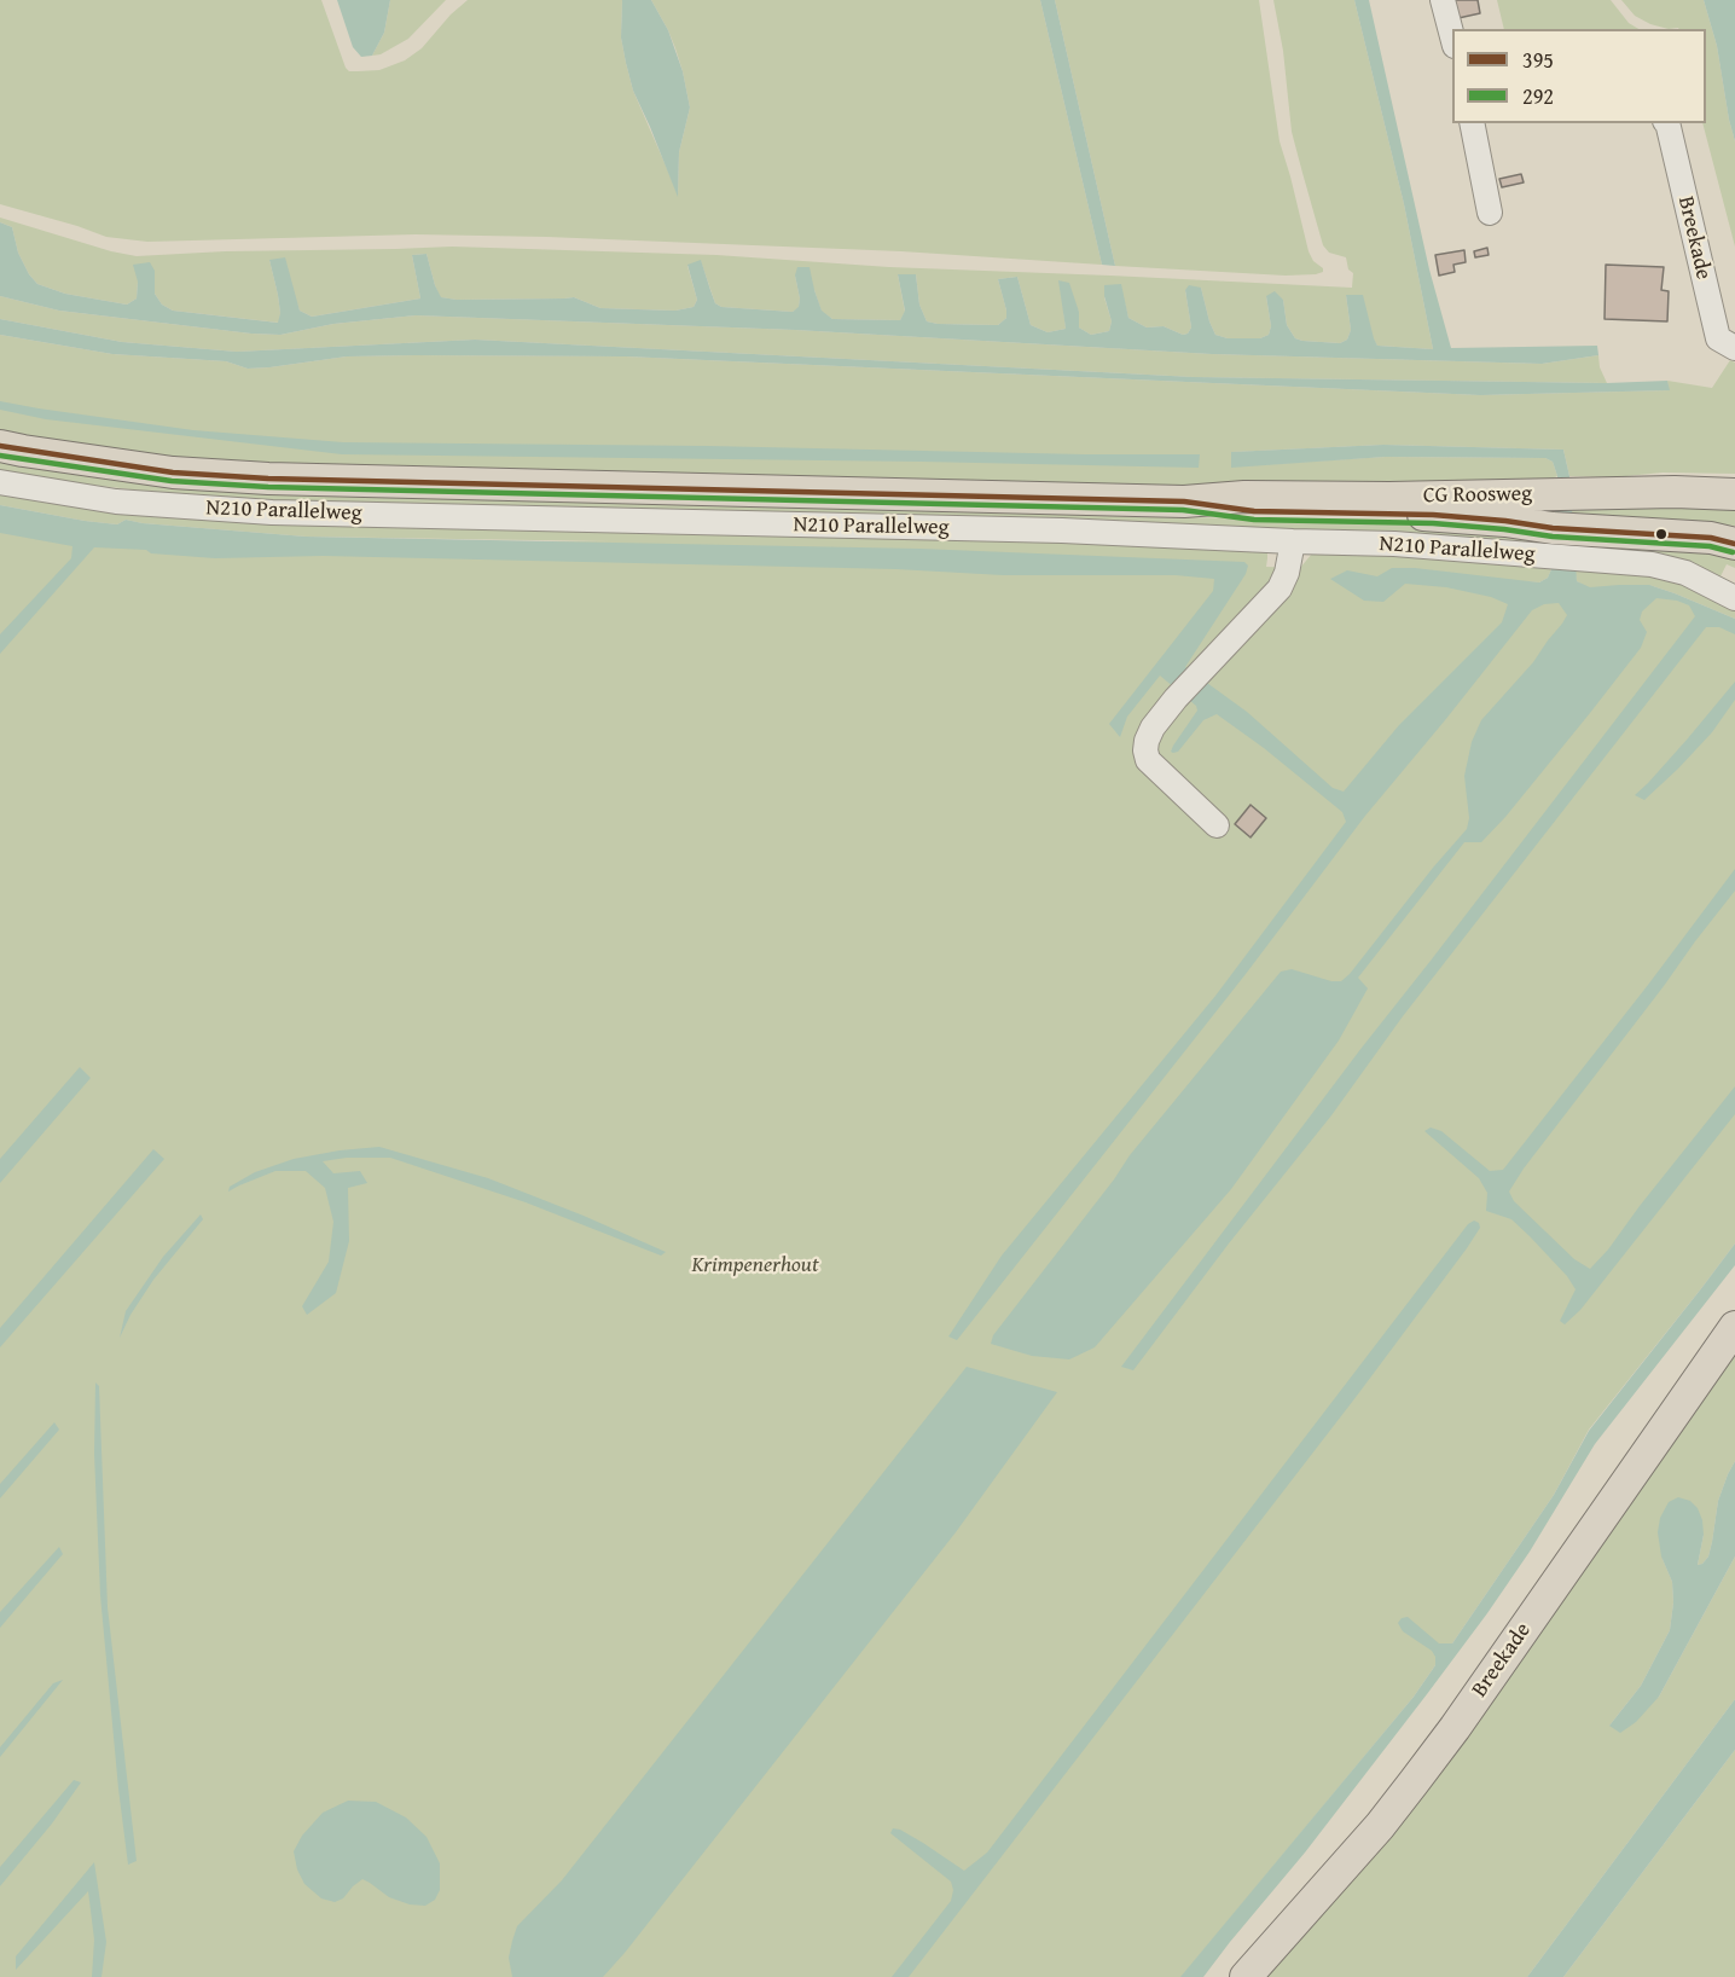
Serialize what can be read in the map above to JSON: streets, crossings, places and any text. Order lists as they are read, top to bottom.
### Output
{
  "streets": {
    "main road": ["Breekade", "CG Roosweg"],
    "street": ["N210 Parallelweg"]
  },
  "crossings": [
    ["CG Roosweg", "N210 Parallelweg"]
  ],
  "parks": ["Krimpenerhout"],
  "lines": ["transit line 395", "transit line 292"],
  "legend": ["395", "292"]
}
